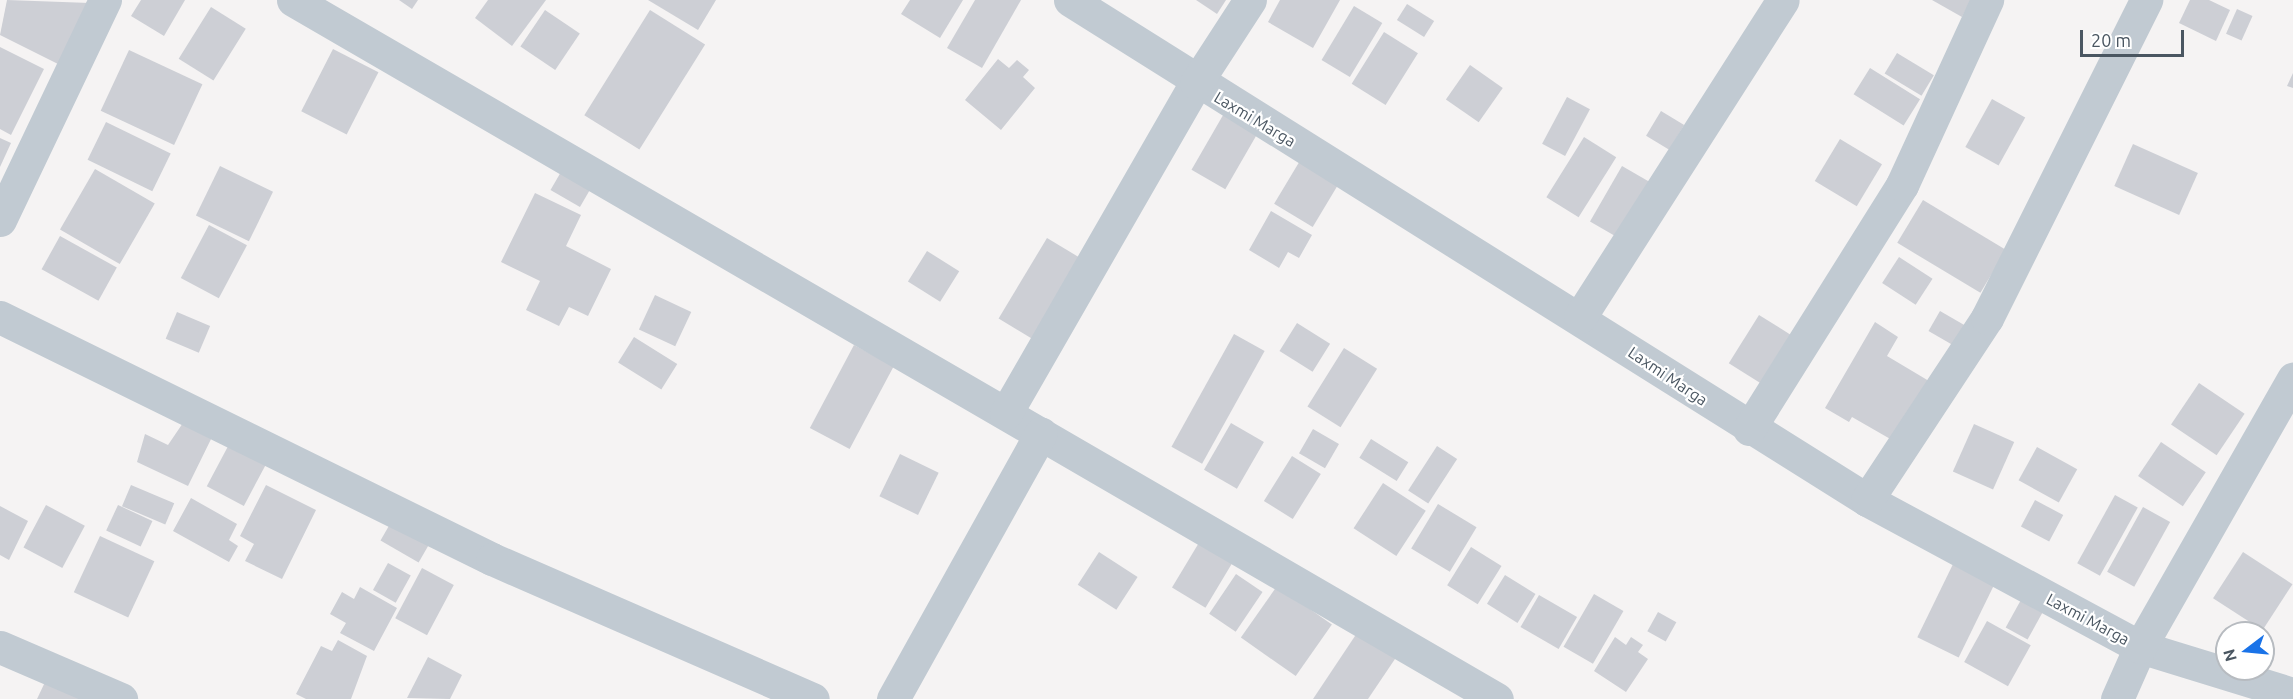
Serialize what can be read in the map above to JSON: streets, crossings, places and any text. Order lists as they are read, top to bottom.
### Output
{
  "streets": {
    "street": ["Laxmi Marga"]
  },
  "scale_bar": "20 m",
  "north": "left"
}
